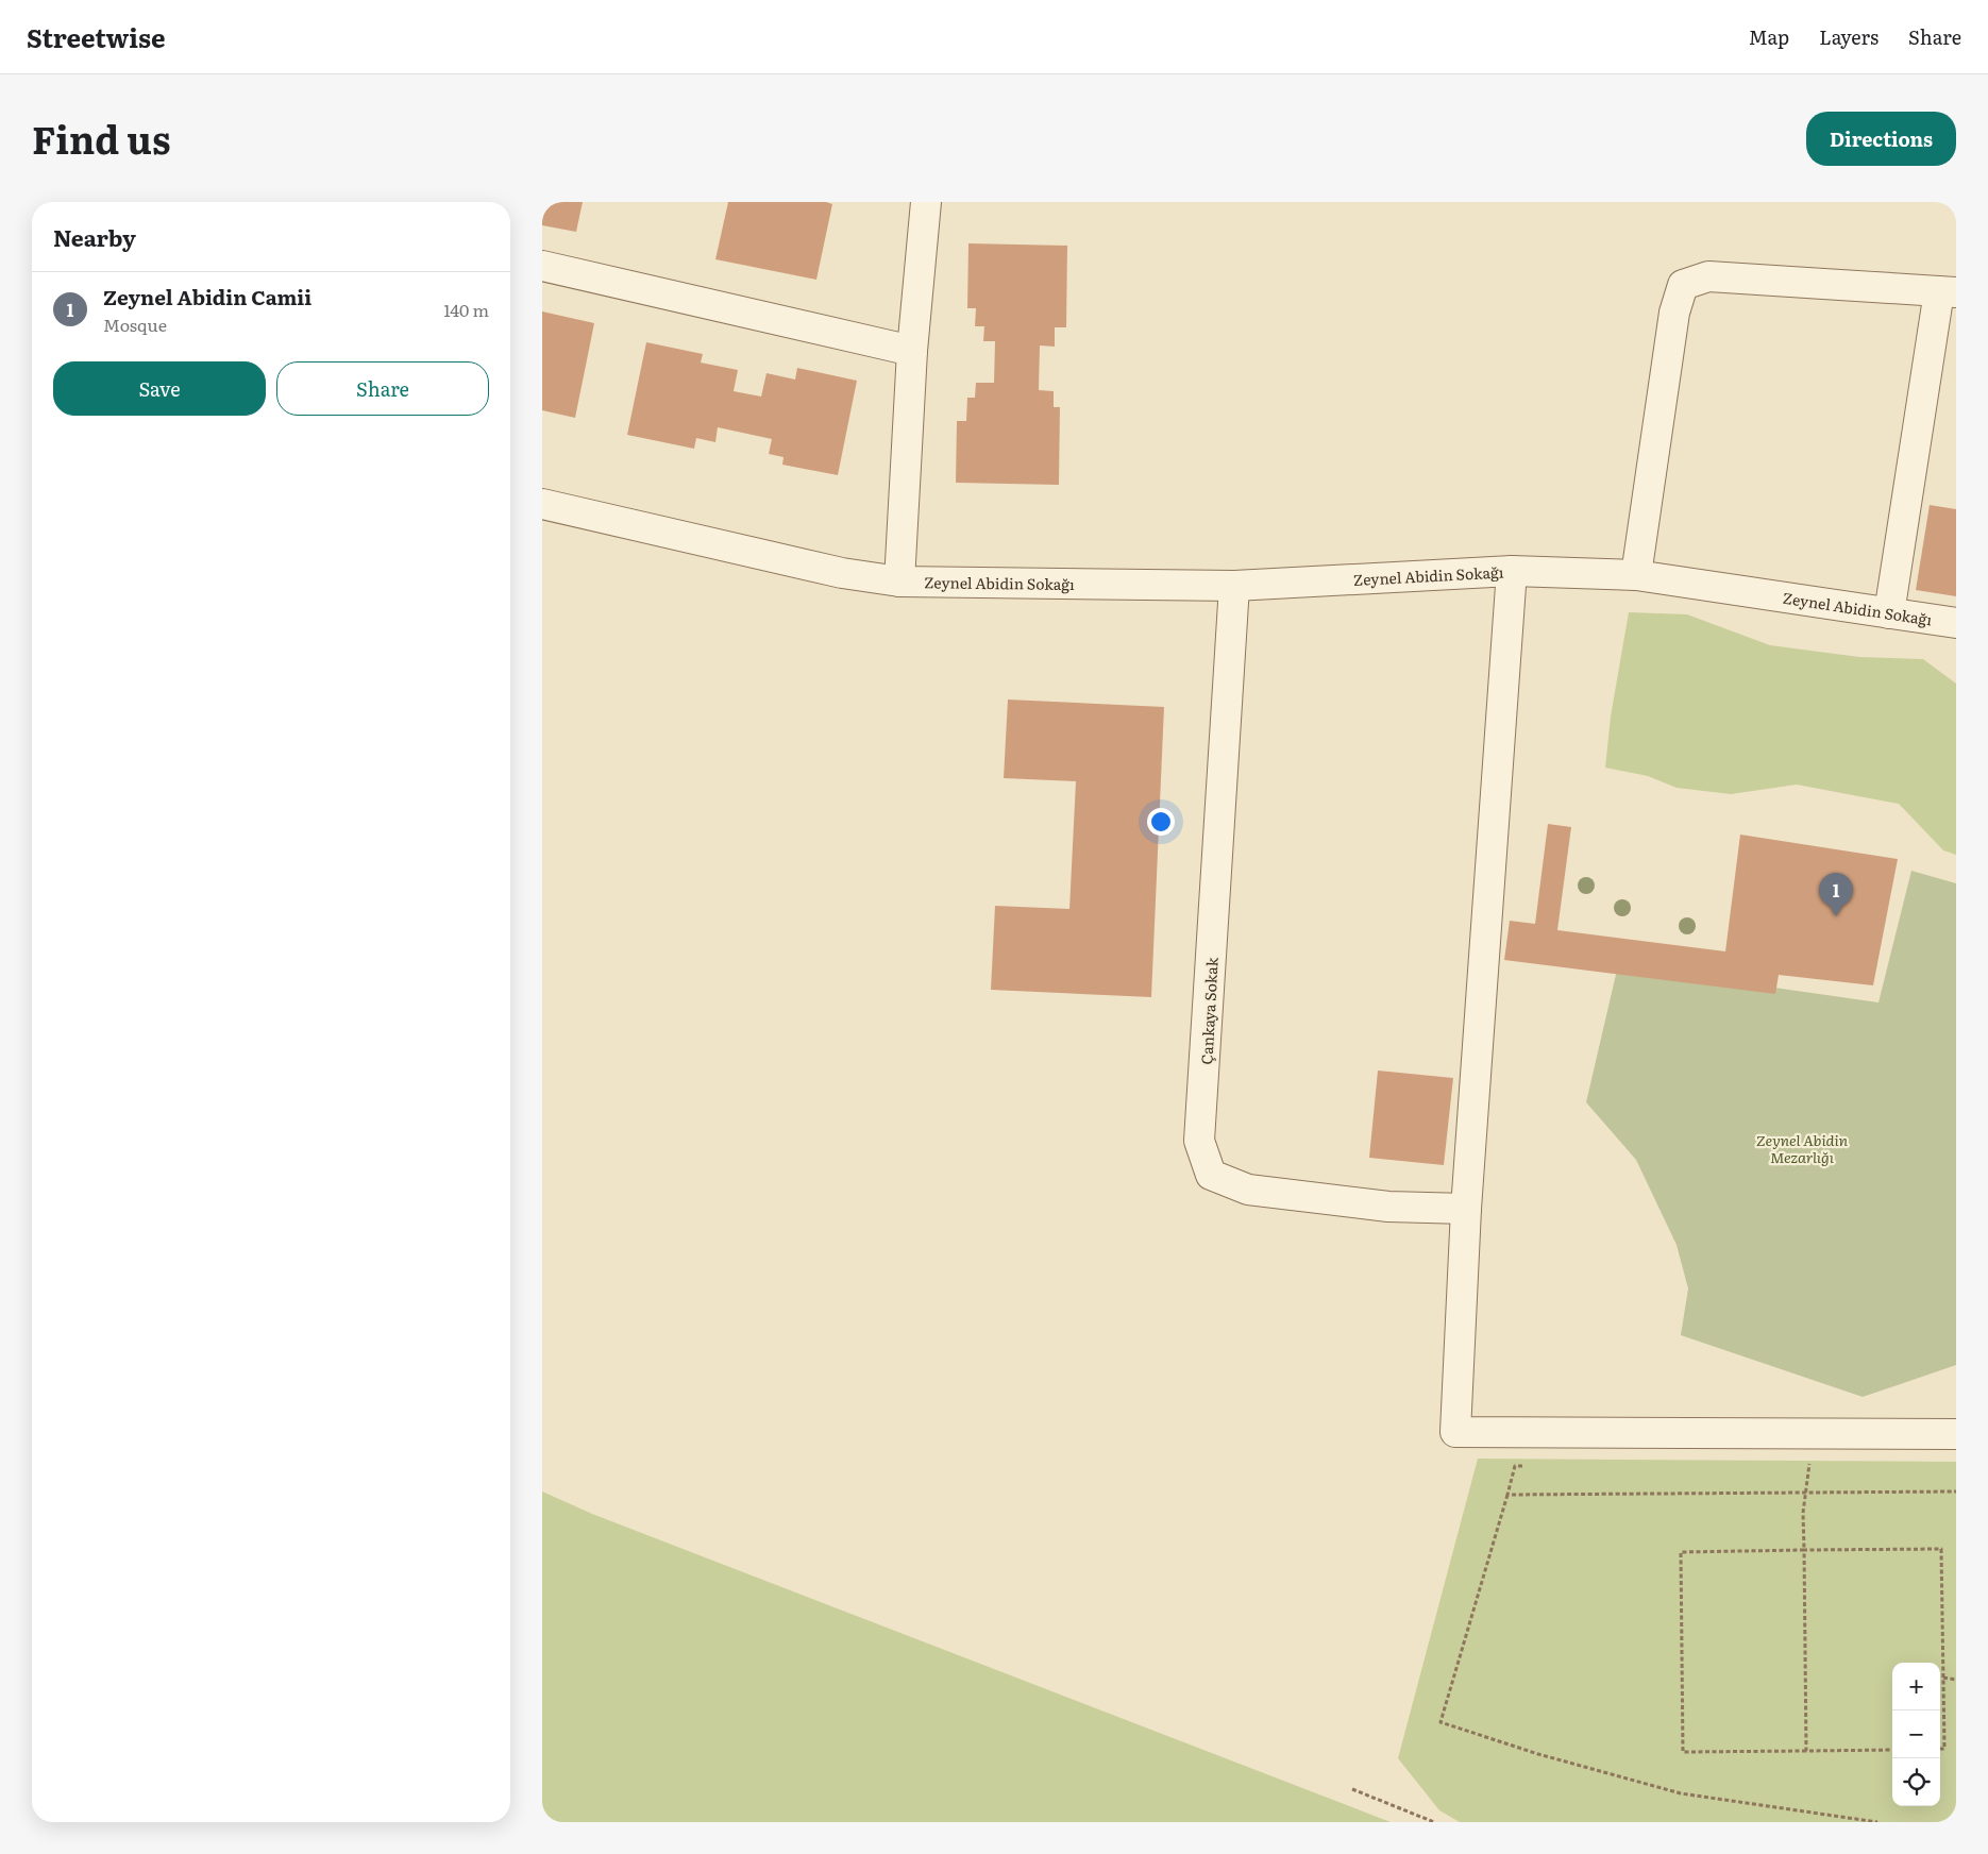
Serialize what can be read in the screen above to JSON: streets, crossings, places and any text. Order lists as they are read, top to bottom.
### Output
{
  "streets": {
    "street": ["Zeynel Abidin Sokağı", "Çankaya Sokak"]
  },
  "crossings": [
    ["Zeynel Abidin Sokağı", "Çankaya Sokak"]
  ],
  "parks": ["Zeynel Abidin Mezarlığı"],
  "page": {
    "header": "Streetwise",
    "nav": ["Map", "Layers", "Share"],
    "title": "Find us",
    "buttons": [
      "Directions",
      ["Save", "Share"]
    ],
    "heading": "Nearby",
    "list": [
      {
        "mark": "1",
        "name": "Zeynel Abidin Camii",
        "note": "Mosque",
        "value": "140 m"
      }
    ],
    "pins": "1",
    "map_buttons": ["+", "−"]
  }
}
